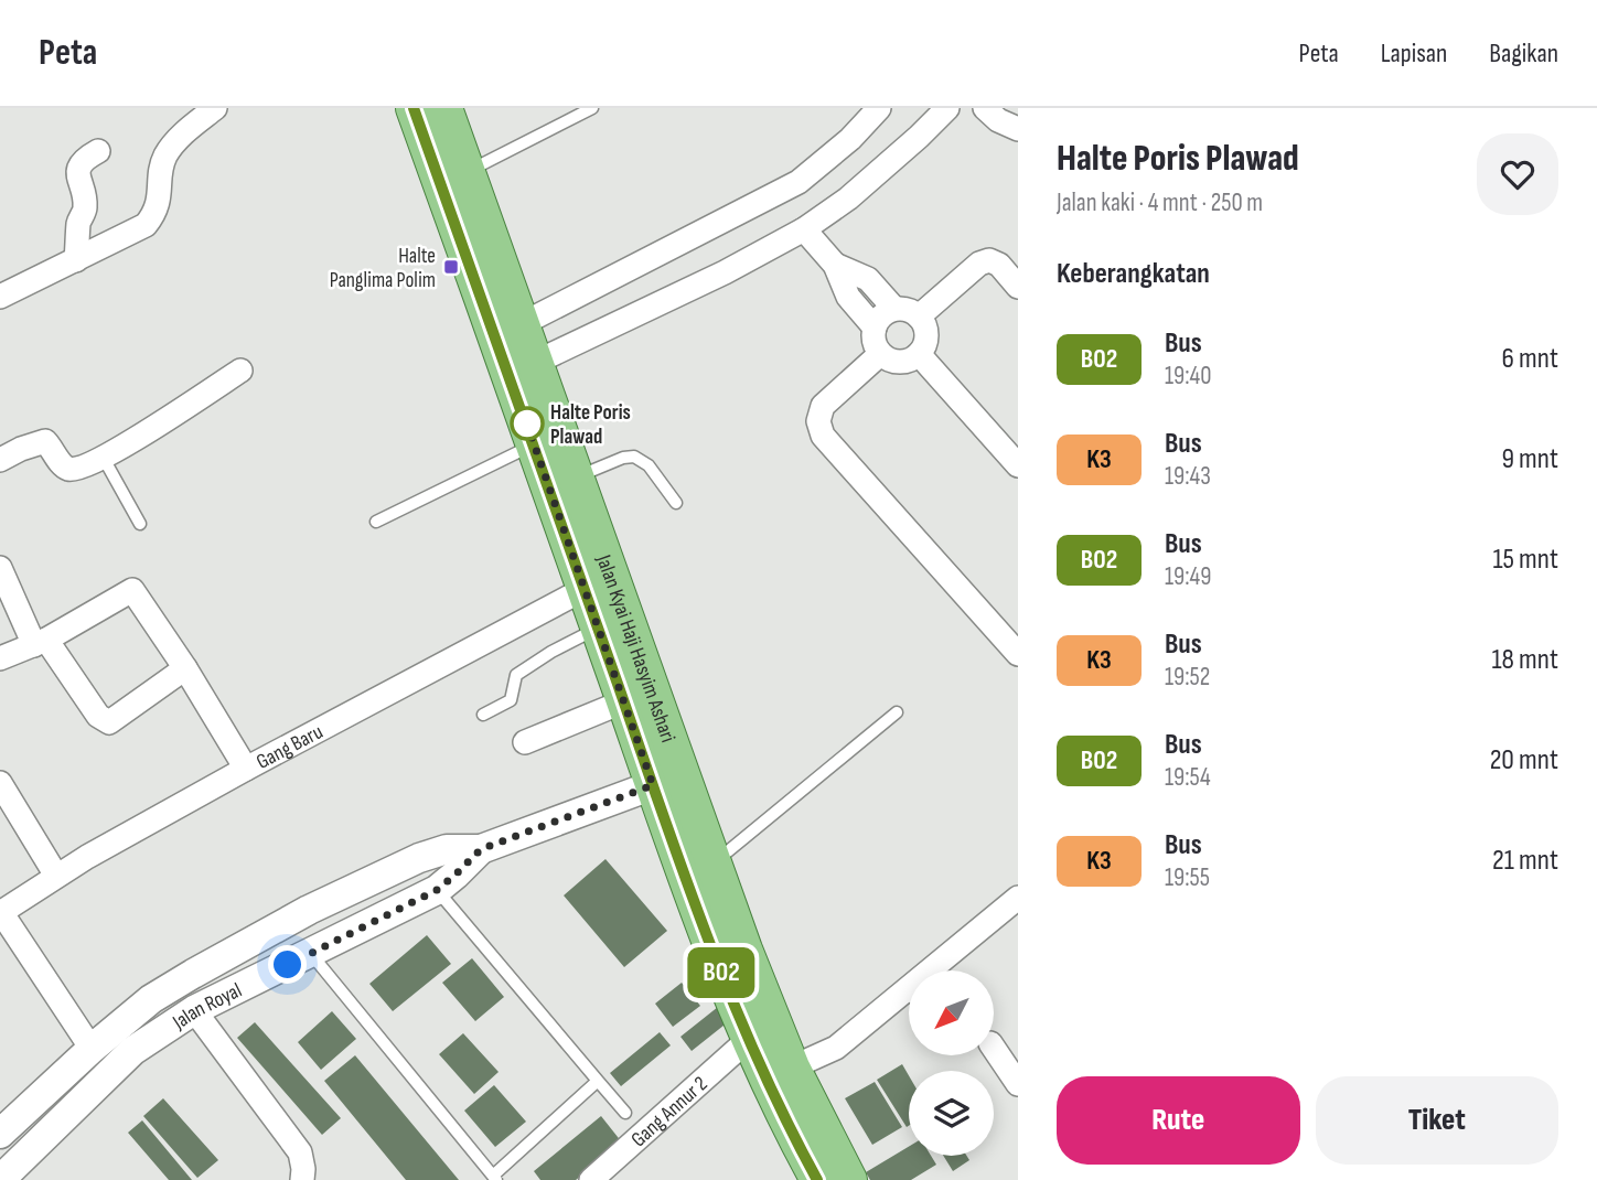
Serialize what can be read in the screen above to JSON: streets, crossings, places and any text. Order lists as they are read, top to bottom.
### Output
{
  "streets": {
    "main road": ["Jalan Kyai Haji Hasyim Ashari"],
    "street": ["Gang Baru", "Jalan Royal", "Gang Annur 2"]
  },
  "crossings": [
    ["Jalan Kyai Haji Hasyim Ashari", "Gang Baru"],
    ["Jalan Kyai Haji Hasyim Ashari", "Jalan Royal"],
    ["Jalan Kyai Haji Hasyim Ashari", "Gang Annur 2"]
  ],
  "places": {
    "transit": ["Halte Panglima Polim"],
    "other": ["Halte Poris Plawad"]
  },
  "lines": ["bus line B02"],
  "north": "bottom left",
  "page": {
    "header": "Peta",
    "nav": ["Peta", "Lapisan", "Bagikan"],
    "on_map": "B02",
    "heading": [
      ["Halte Poris Plawad", "Jalan kaki · 4 mnt · 250 m"],
      "Keberangkatan"
    ],
    "list": [
      {
        "mark": "B02",
        "name": "Bus",
        "note": "19:40",
        "value": "6 mnt"
      },
      {
        "mark": "K3",
        "name": "Bus",
        "note": "19:43",
        "value": "9 mnt"
      },
      {
        "mark": "B02",
        "name": "Bus",
        "note": "19:49",
        "value": "15 mnt"
      },
      {
        "mark": "K3",
        "name": "Bus",
        "note": "19:52",
        "value": "18 mnt"
      },
      {
        "mark": "B02",
        "name": "Bus",
        "note": "19:54",
        "value": "20 mnt"
      },
      {
        "mark": "K3",
        "name": "Bus",
        "note": "19:55",
        "value": "21 mnt"
      }
    ],
    "buttons": ["Rute", "Tiket"]
  }
}
